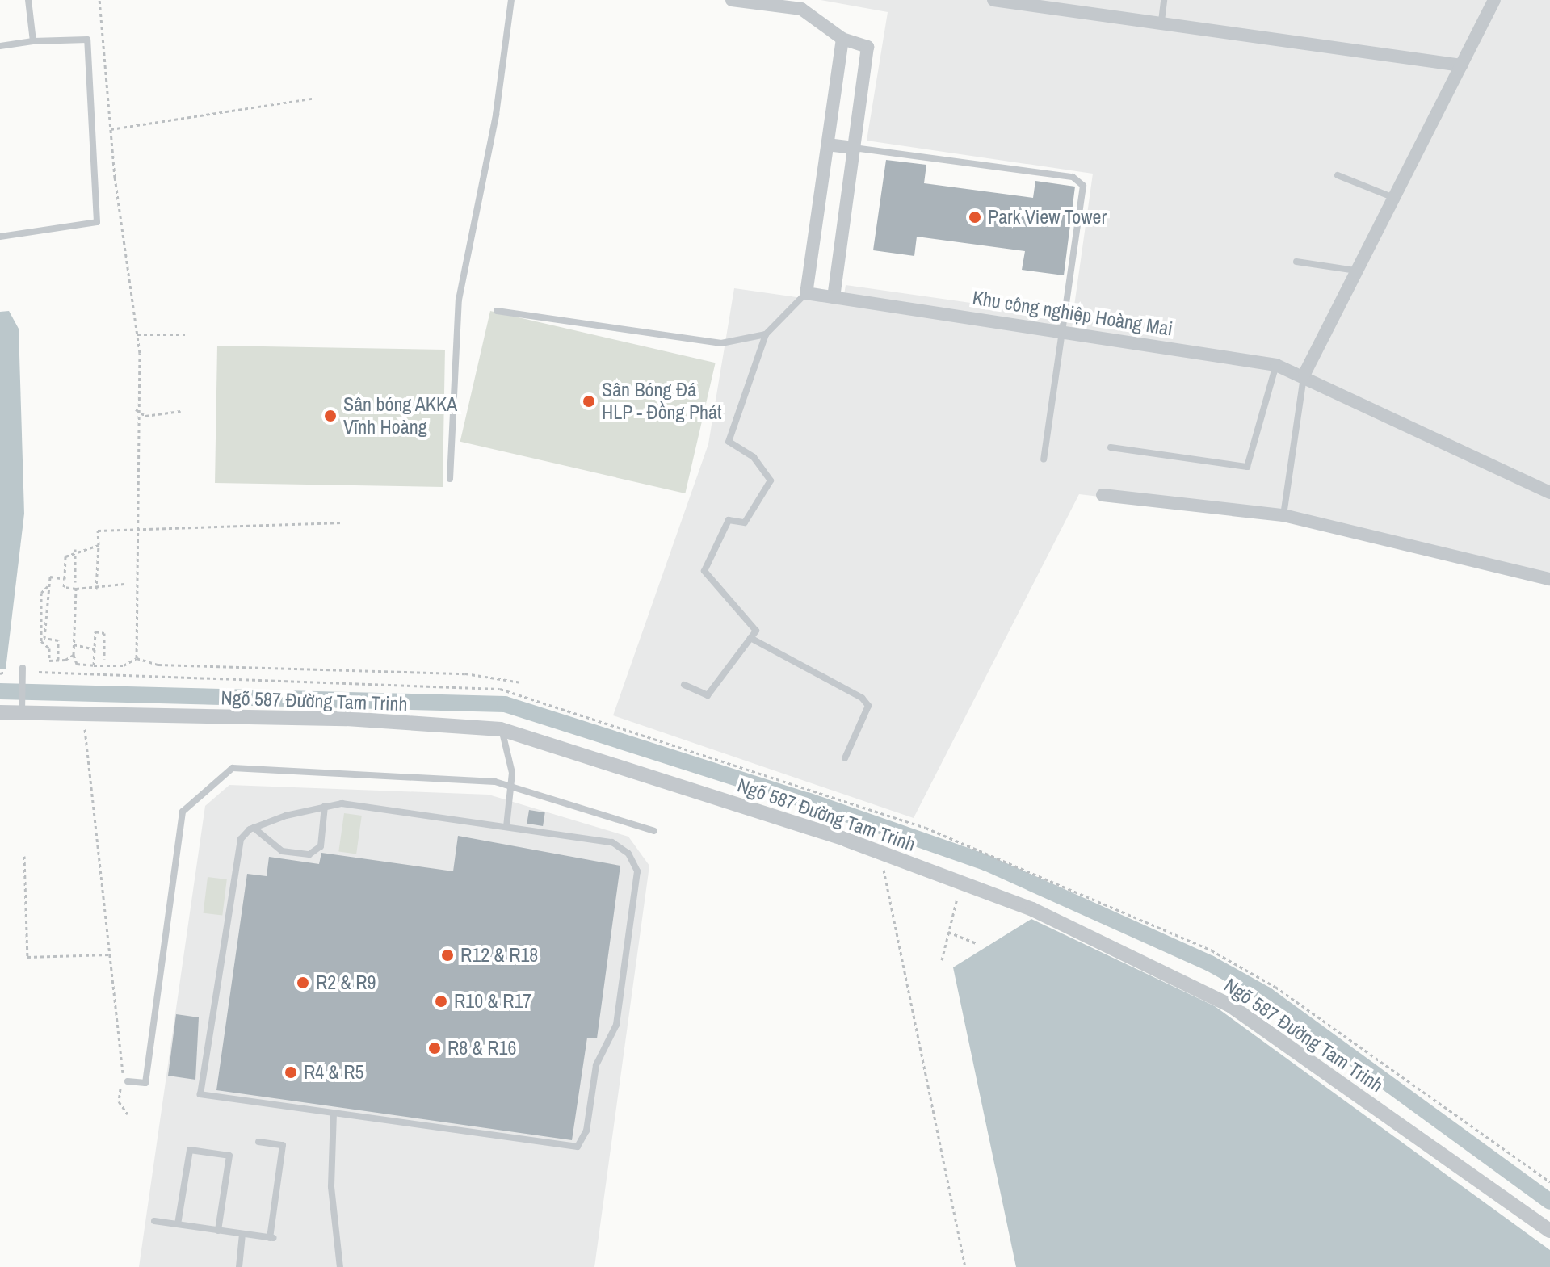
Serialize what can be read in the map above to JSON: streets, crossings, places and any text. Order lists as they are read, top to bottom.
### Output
{
  "streets": {
    "street": ["Khu công nghiệp Hoàng Mai", "Ngõ 587 Đường Tam Trinh"]
  },
  "places": [
    "Park View Tower",
    "Sân Bóng Đá HLP - Đồng Phát",
    "Sân bóng AKKA Vĩnh Hoàng",
    "R12 & R18",
    "R2 & R9",
    "R10 & R17",
    "R8 & R16",
    "R4 & R5"
  ]
}
